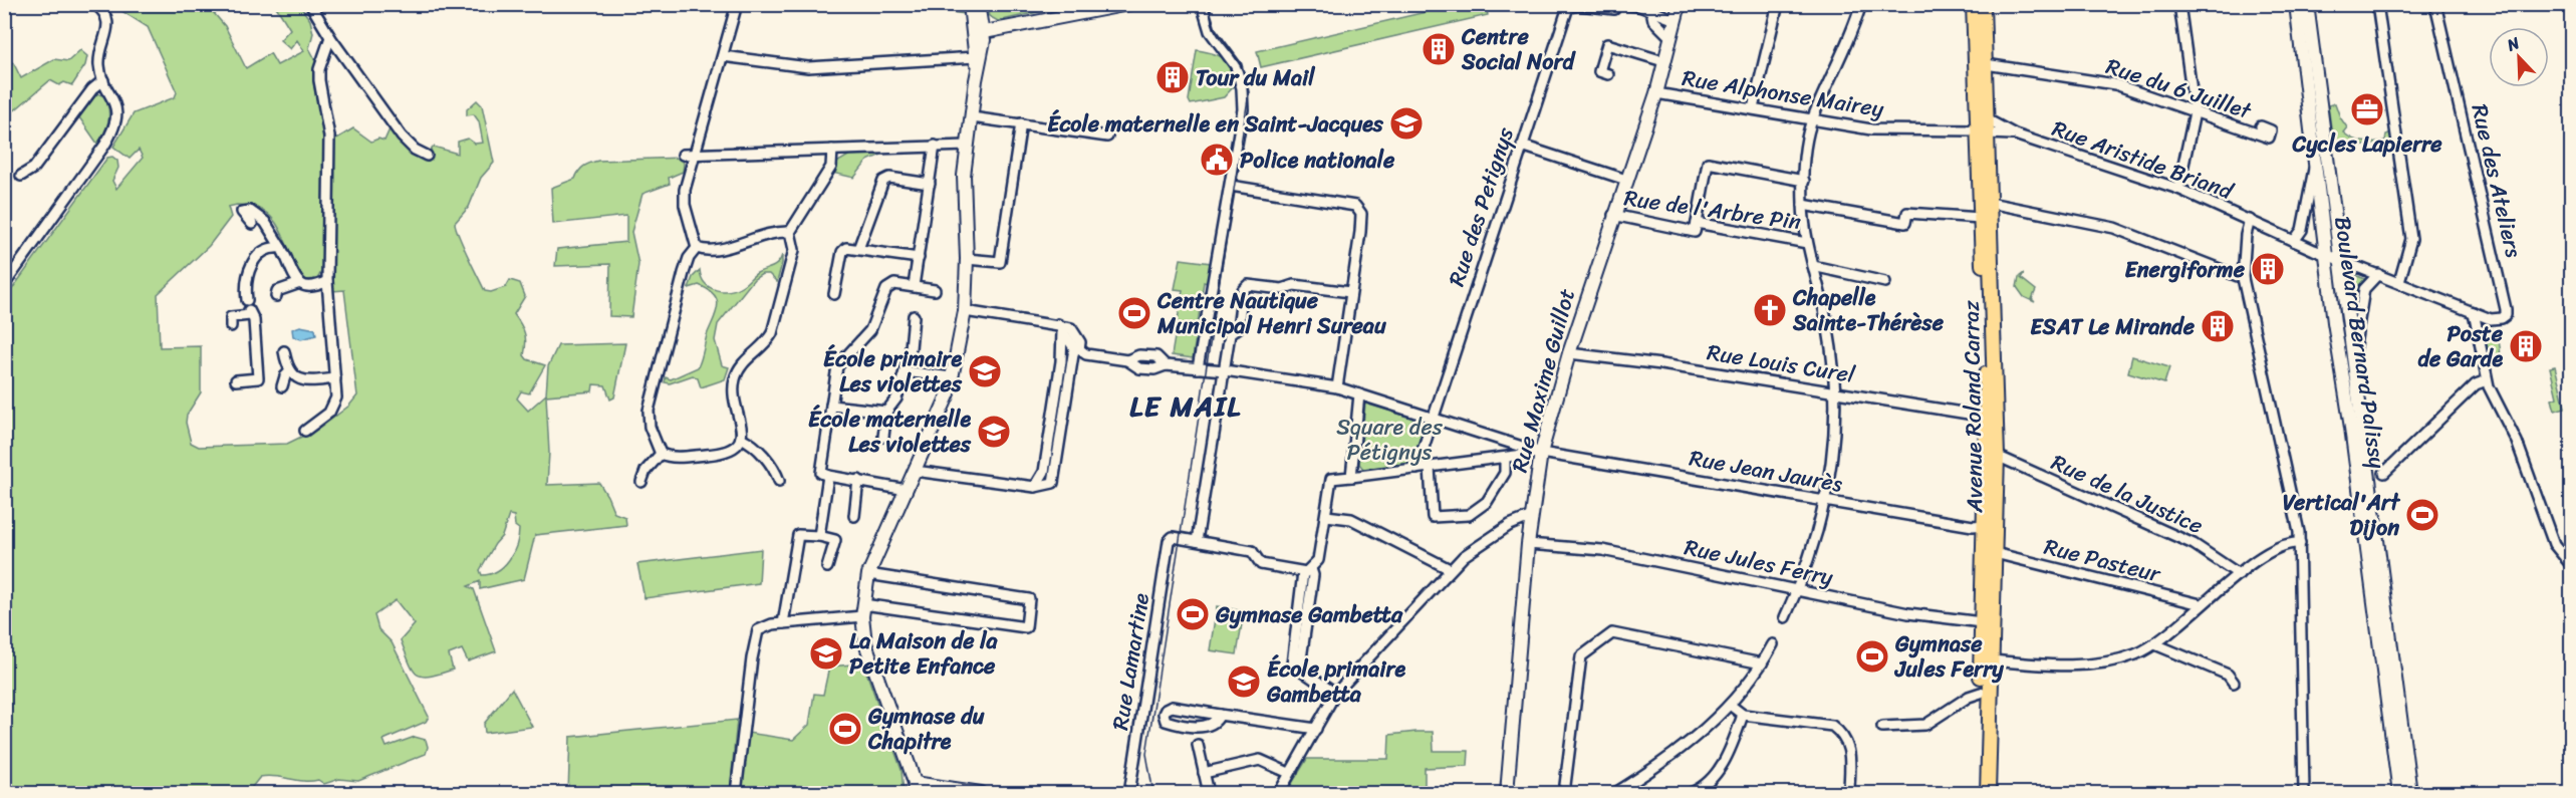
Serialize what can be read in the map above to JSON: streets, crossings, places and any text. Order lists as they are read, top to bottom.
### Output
{
  "streets": {
    "main road": ["Boulevard Bernard Palissy", "Rue Maxime Guillot", "Avenue Roland Carraz"],
    "street": [
      "Rue du 6 Juillet",
      "Rue Alphonse Mairey",
      "Rue Aristide Briand",
      "Rue des Ateliers",
      "Rue des Petignys",
      "Rue de l'Arbre Pin",
      "Rue Louis Curel",
      "Rue Jean Jaurès",
      "Rue de la Justice",
      "Rue Pasteur",
      "Rue Jules Ferry",
      "Rue Lamartine"
    ]
  },
  "crossings": [
    ["Rue du 6 Juillet", "Avenue Roland Carraz"],
    ["Rue Alphonse Mairey", "Rue Aristide Briand"],
    ["Rue Alphonse Mairey", "Rue Maxime Guillot"],
    ["Rue Alphonse Mairey", "Avenue Roland Carraz"],
    ["Rue Aristide Briand", "Rue des Ateliers"],
    ["Rue Aristide Briand", "Boulevard Bernard Palissy"],
    ["Rue Aristide Briand", "Avenue Roland Carraz"],
    ["Rue des Petignys", "Rue Maxime Guillot"],
    ["Rue de l'Arbre Pin", "Rue Maxime Guillot"],
    ["Rue Louis Curel", "Rue Maxime Guillot"],
    ["Rue Louis Curel", "Avenue Roland Carraz"],
    ["Rue Maxime Guillot", "Rue Jean Jaurès"],
    ["Rue Maxime Guillot", "Rue Jules Ferry"],
    ["Avenue Roland Carraz", "Rue Jean Jaurès"],
    ["Avenue Roland Carraz", "Rue de la Justice"],
    ["Avenue Roland Carraz", "Rue Pasteur"],
    ["Avenue Roland Carraz", "Rue Jules Ferry"]
  ],
  "districts": ["LE MAIL"],
  "parks": ["Square des Pétignys"],
  "places": {
    "building": [
      "Centre Social Nord",
      "Tour du Mail",
      "Energiforme",
      "ESAT Le Mirande",
      "Poste de Garde"
    ],
    "office": ["Cycles Lapierre"],
    "school or university": [
      "École maternelle en Saint-Jacques",
      "École primaire Les violettes",
      "École maternelle Les violettes",
      "La Maison de la Petite Enfance",
      "École primaire Gambetta"
    ],
    "public building": ["Police nationale"],
    "church": ["Chapelle Sainte-Thérèse"],
    "sports": [
      "Centre Nautique Municipal Henri Sureau",
      "Vertical'Art Dijon",
      "Gymnase Gambetta",
      "Gymnase Jules Ferry",
      "Gymnase du Chapitre"
    ]
  },
  "north": "top left"
}
